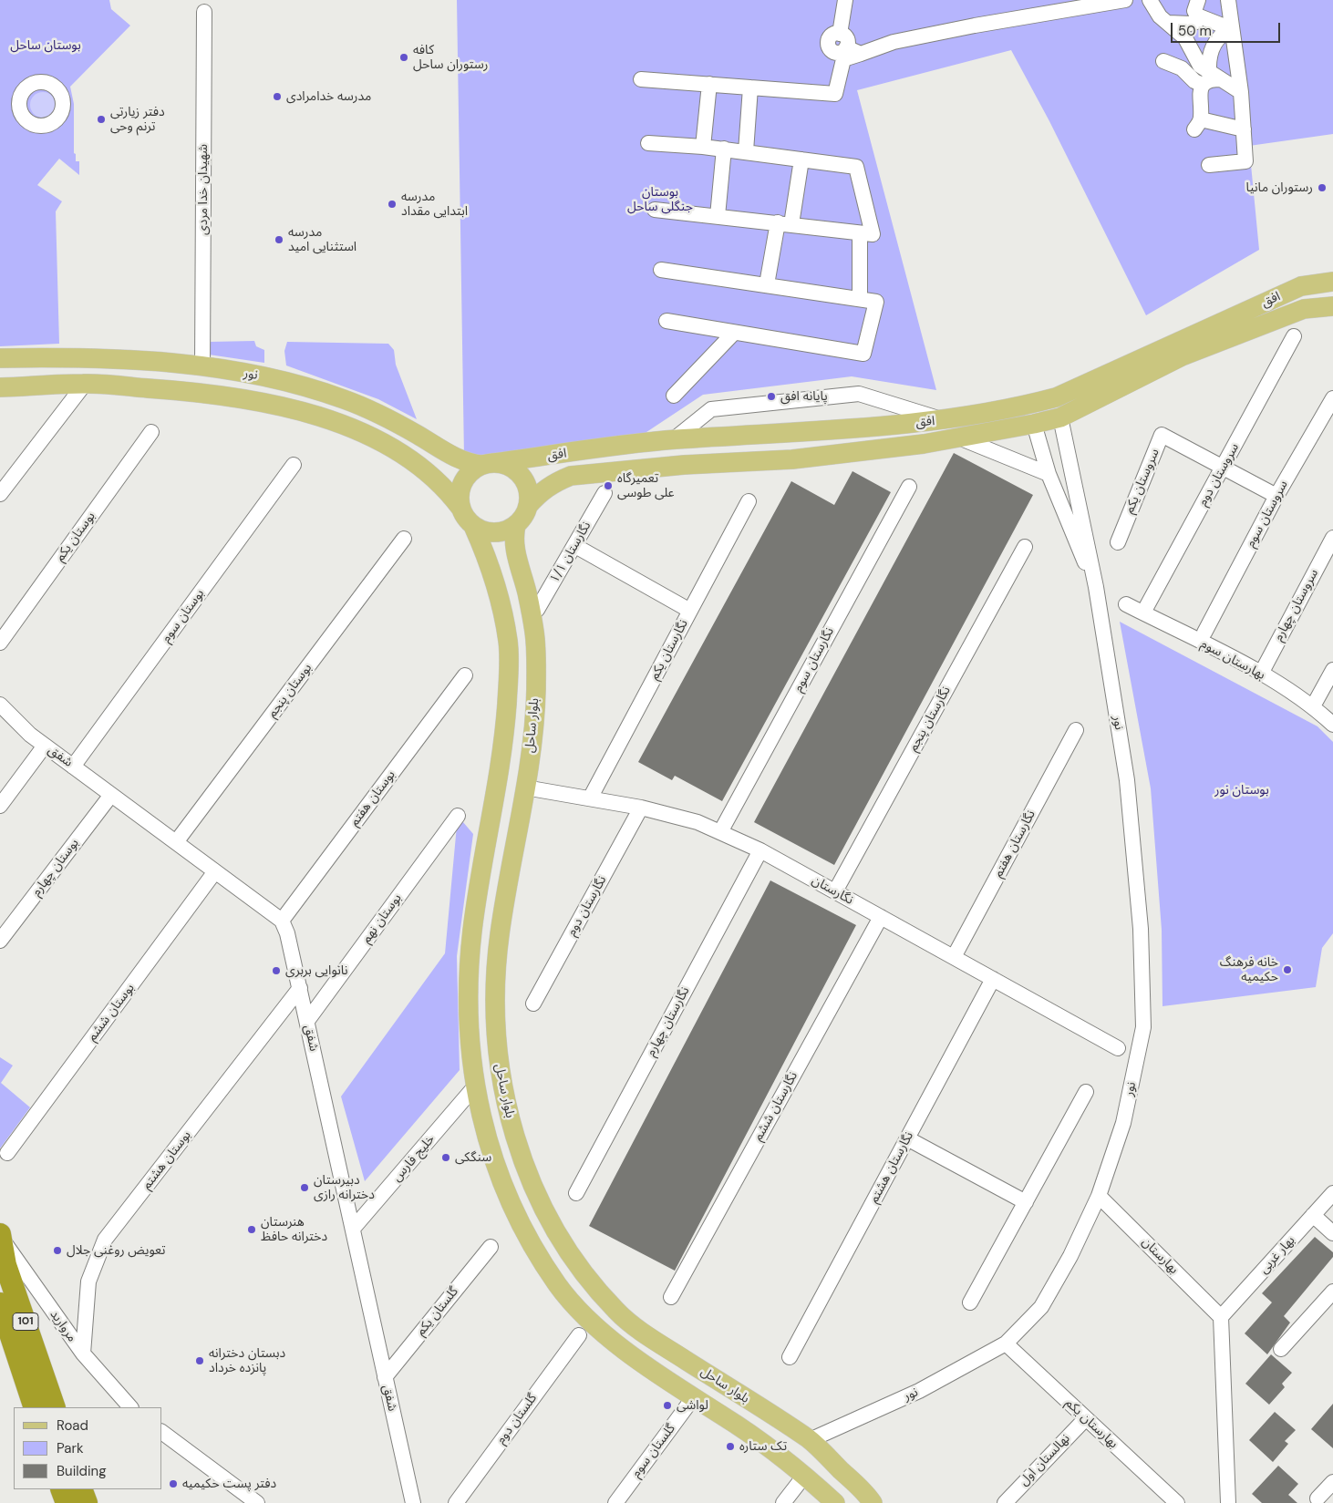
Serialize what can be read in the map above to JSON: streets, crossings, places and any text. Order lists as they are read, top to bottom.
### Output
{
  "streets": {
    "highway": ["101"],
    "main road": ["افق", "نور", "بلوار ساحل"],
    "street": [
      "شهیدان خدا مردی",
      "سروستان دوم",
      "سروستان یکم",
      "سروستان سوم",
      "بوستان یکم",
      "نگارستان ۱/۱",
      "سروستان چهارم",
      "بوستان سوم",
      "نگارستان یکم",
      "نگارستان سوم",
      "بهارستان سوم",
      "بوستان پنجم",
      "نگارستان پنجم",
      "شفق",
      "بوستان هفتم",
      "نگارستان هفتم",
      "بوستان چهارم",
      "نگارستان",
      "نگارستان دوم",
      "بوستان نهم",
      "بوستان ششم",
      "نگارستان چهارم",
      "نگارستان ششم",
      "خلیج فارس",
      "بوستان هشتم",
      "نگارستان هشتم",
      "بهار غربی",
      "بهارستان",
      "گلستان یکم",
      "مروارید",
      "گلستان دوم",
      "بهارستان یکم",
      "گلستان سوم",
      "نهالستان اول"
    ]
  },
  "crossings": [
    ["شهیدان خدا مردی", "نور"],
    ["افق", "نور"],
    ["افق", "بلوار ساحل"],
    ["نور", "بلوار ساحل"],
    ["نور", "بهارستان"],
    ["نور", "بهارستان یکم"],
    ["سروستان دوم", "سروستان یکم"],
    ["سروستان دوم", "بهارستان سوم"],
    ["سروستان چهارم", "بهارستان سوم"],
    ["بوستان سوم", "شفق"],
    ["نگارستان یکم", "نگارستان"],
    ["نگارستان سوم", "نگارستان"],
    ["بوستان پنجم", "شفق"],
    ["نگارستان پنجم", "نگارستان"],
    ["بلوار ساحل", "نگارستان"],
    ["بلوار ساحل", "خلیج فارس"],
    ["بلوار ساحل", "گلستان سوم"],
    ["شفق", "بوستان هفتم"],
    ["شفق", "بوستان چهارم"],
    ["شفق", "بوستان نهم"],
    ["شفق", "بوستان ششم"],
    ["شفق", "خلیج فارس"],
    ["شفق", "بوستان هشتم"],
    ["شفق", "گلستان یکم"],
    ["نگارستان هفتم", "نگارستان"],
    ["نگارستان", "نگارستان دوم"],
    ["نگارستان", "نگارستان چهارم"],
    ["نگارستان", "نگارستان ششم"],
    ["نگارستان", "نگارستان هشتم"],
    ["بوستان هشتم", "مروارید"],
    ["بهار غربی", "بهارستان"],
    ["101", "مروارید"],
    ["بهارستان یکم", "نهالستان اول"]
  ],
  "parks": ["بوستان ساحل", "بوستان جنگلی ساحل", "بوستان نور"],
  "places": [
    "کافه رستوران ساحل",
    "مدرسه خدامرادی",
    "دفتر زیارتی ترنم وحی",
    "رستوران مانیا",
    "مدرسه ابتدایی مقداد",
    "مدرسه استثنایی امید",
    "پایانه افق",
    "تعمیرگاه علی طوسی",
    "خانه فرهنگ حکیمیه",
    "نانوایی بربری",
    "سنگکی",
    "دبیرستان دخترانه رازی",
    "هنرستان دخترانه حافظ",
    "تعویض روغنی جلال",
    "دبستان دخترانه پانزده خرداد",
    "لواشی",
    "تک ستاره",
    "دفتر پست حکیمیه"
  ],
  "legend": ["Road", "Park", "Building"],
  "scale_bar": "50 m"
}
